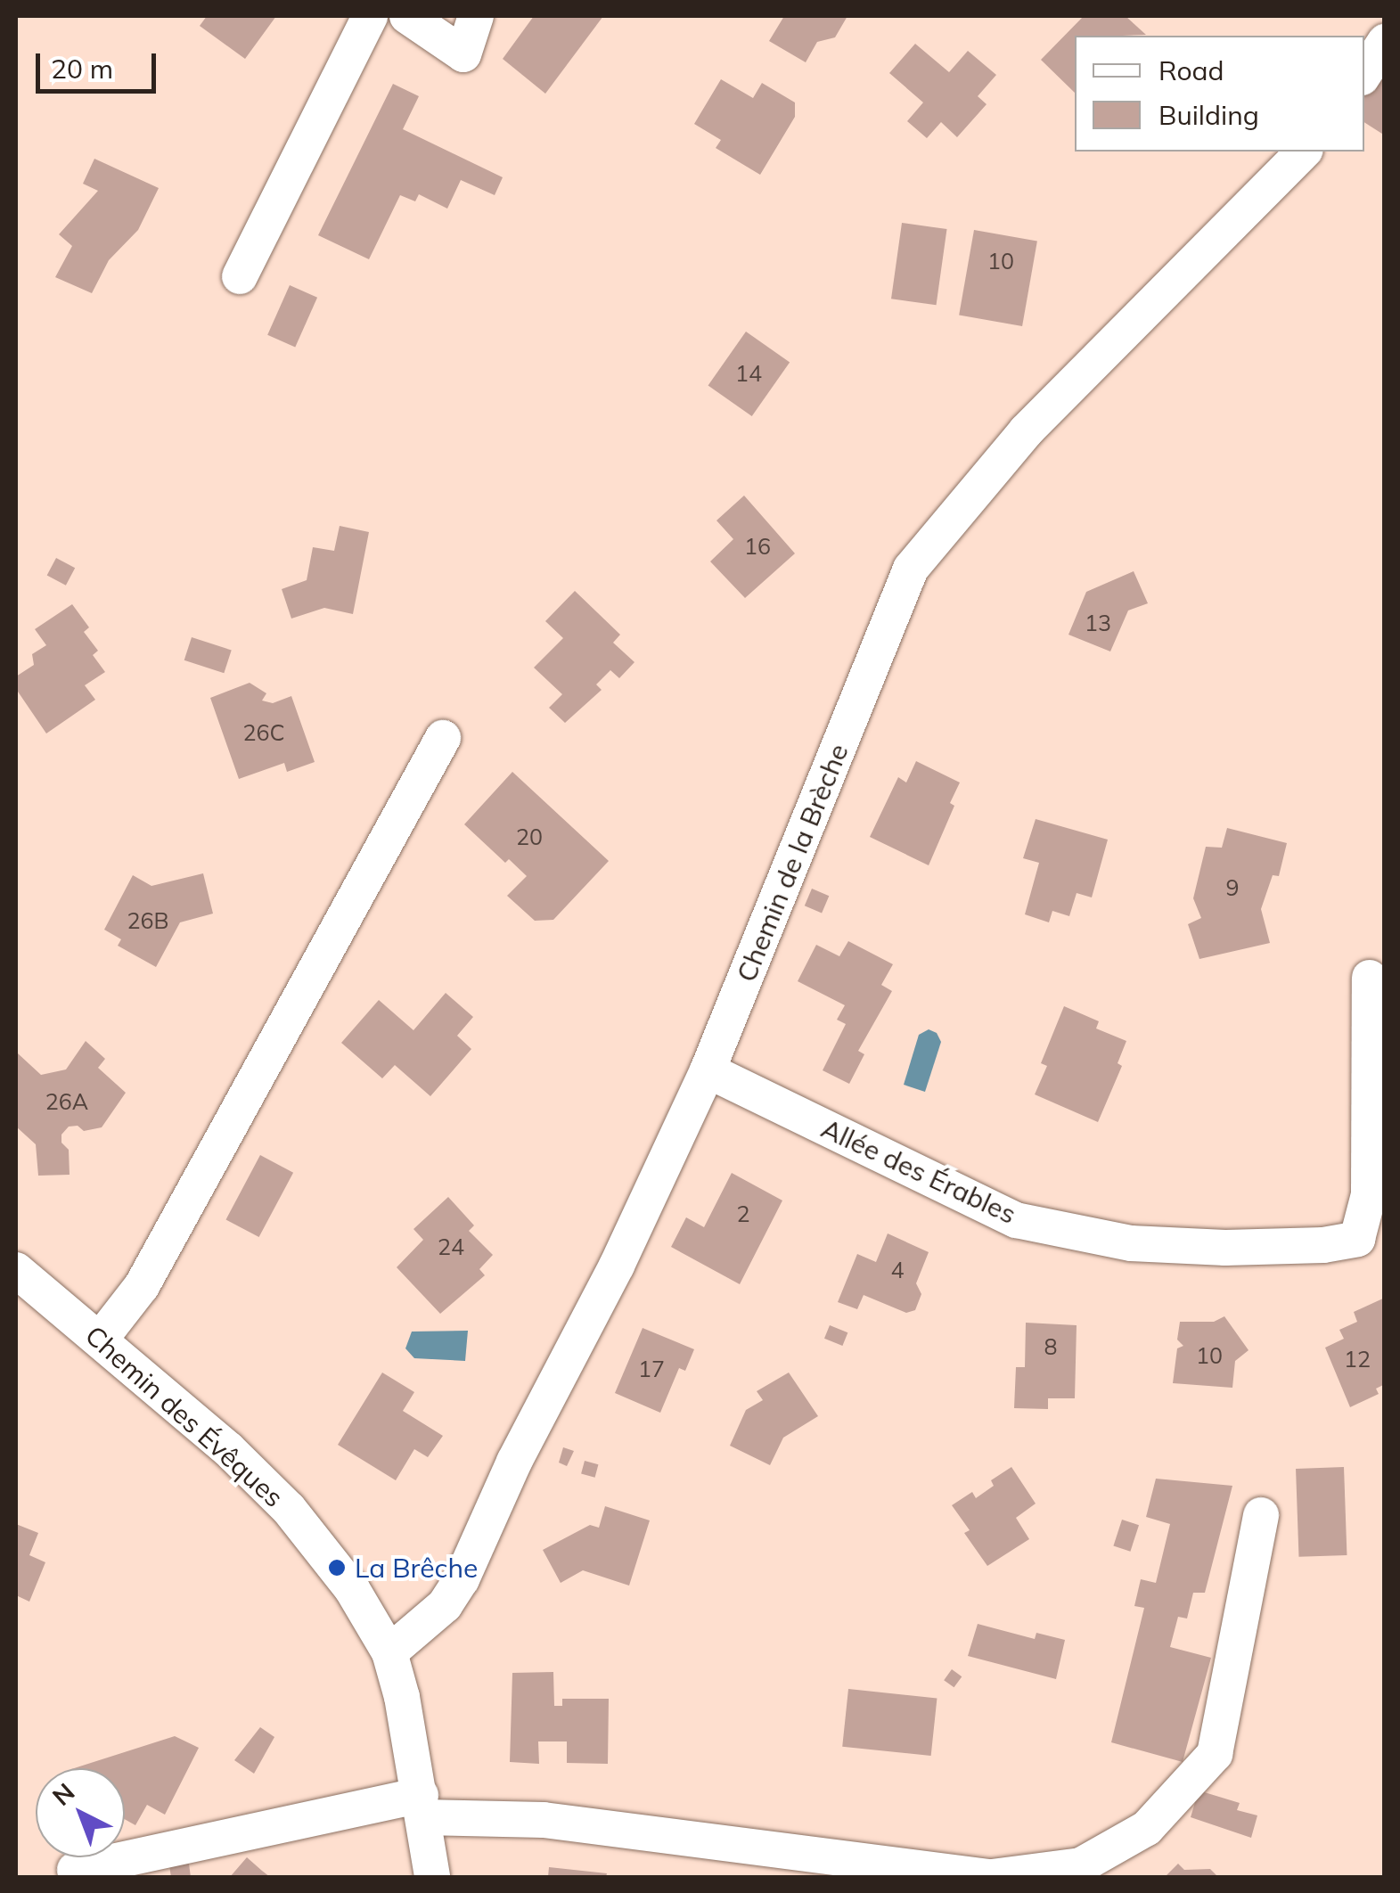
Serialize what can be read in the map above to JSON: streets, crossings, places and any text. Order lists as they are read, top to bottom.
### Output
{
  "streets": {
    "street": ["Chemin de la Brèche", "Allée des Érables", "Chemin des Évêques"]
  },
  "crossings": [
    ["Chemin de la Brèche", "Allée des Érables"],
    ["Chemin de la Brèche", "Chemin des Évêques"]
  ],
  "places": ["La Brêche"],
  "house_numbers": [
    "10",
    "14",
    "16",
    "13",
    "26C",
    "20",
    "9",
    "26B",
    "26A",
    "2",
    "24",
    "4",
    "8",
    "10",
    "12",
    "17"
  ],
  "legend": ["Road", "Building"],
  "scale_bar": "20 m",
  "north": "top left"
}
